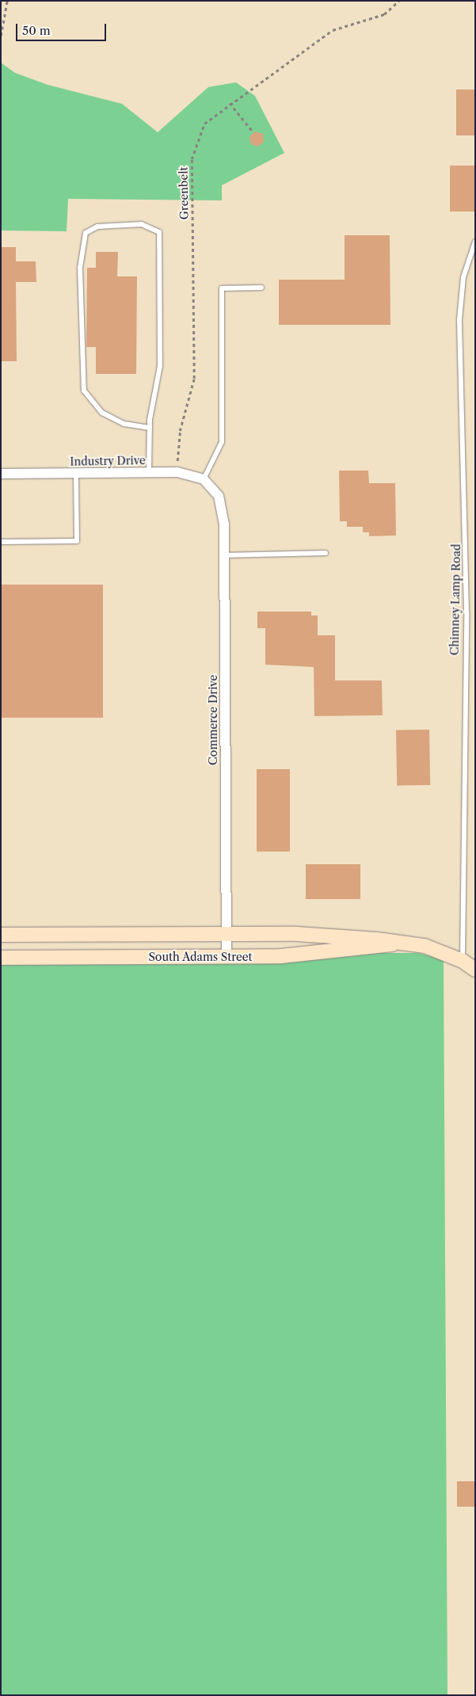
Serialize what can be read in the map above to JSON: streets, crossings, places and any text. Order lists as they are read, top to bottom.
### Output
{
  "streets": {
    "street": ["Industry Drive", "Commerce Drive", "South Adams Street"],
    "lane": ["Chimney Lamp Road"],
    "path": ["Greenbelt"]
  },
  "crossings": [
    ["Greenbelt", "Industry Drive"],
    ["Industry Drive", "Commerce Drive"],
    ["Chimney Lamp Road", "South Adams Street"],
    ["Commerce Drive", "South Adams Street"]
  ],
  "scale_bar": "50 m"
}
